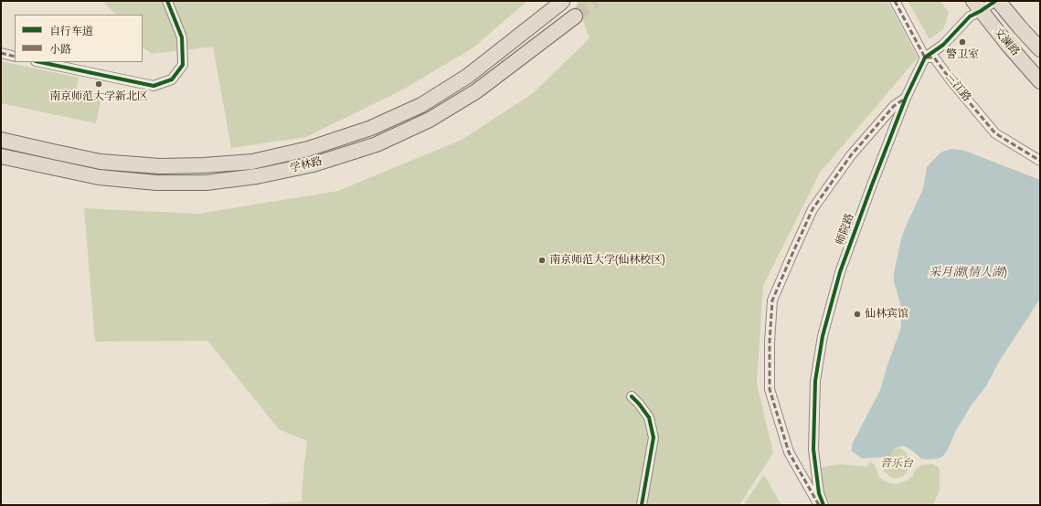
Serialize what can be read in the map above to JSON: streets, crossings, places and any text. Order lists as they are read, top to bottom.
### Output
{
  "streets": {
    "main road": ["文澜路", "学林路"],
    "street": ["三江路", "师院路"]
  },
  "crossings": [
    ["文澜路", "师院路"],
    ["三江路", "师院路"]
  ],
  "water": ["采月湖(情人湖)"],
  "parks": ["音乐台"],
  "places": [
    "警卫室",
    "南京师范大学新北区",
    "南京师范大学(仙林校区)",
    "仙林宾馆"
  ],
  "legend": ["自行车道", "小路"]
}
